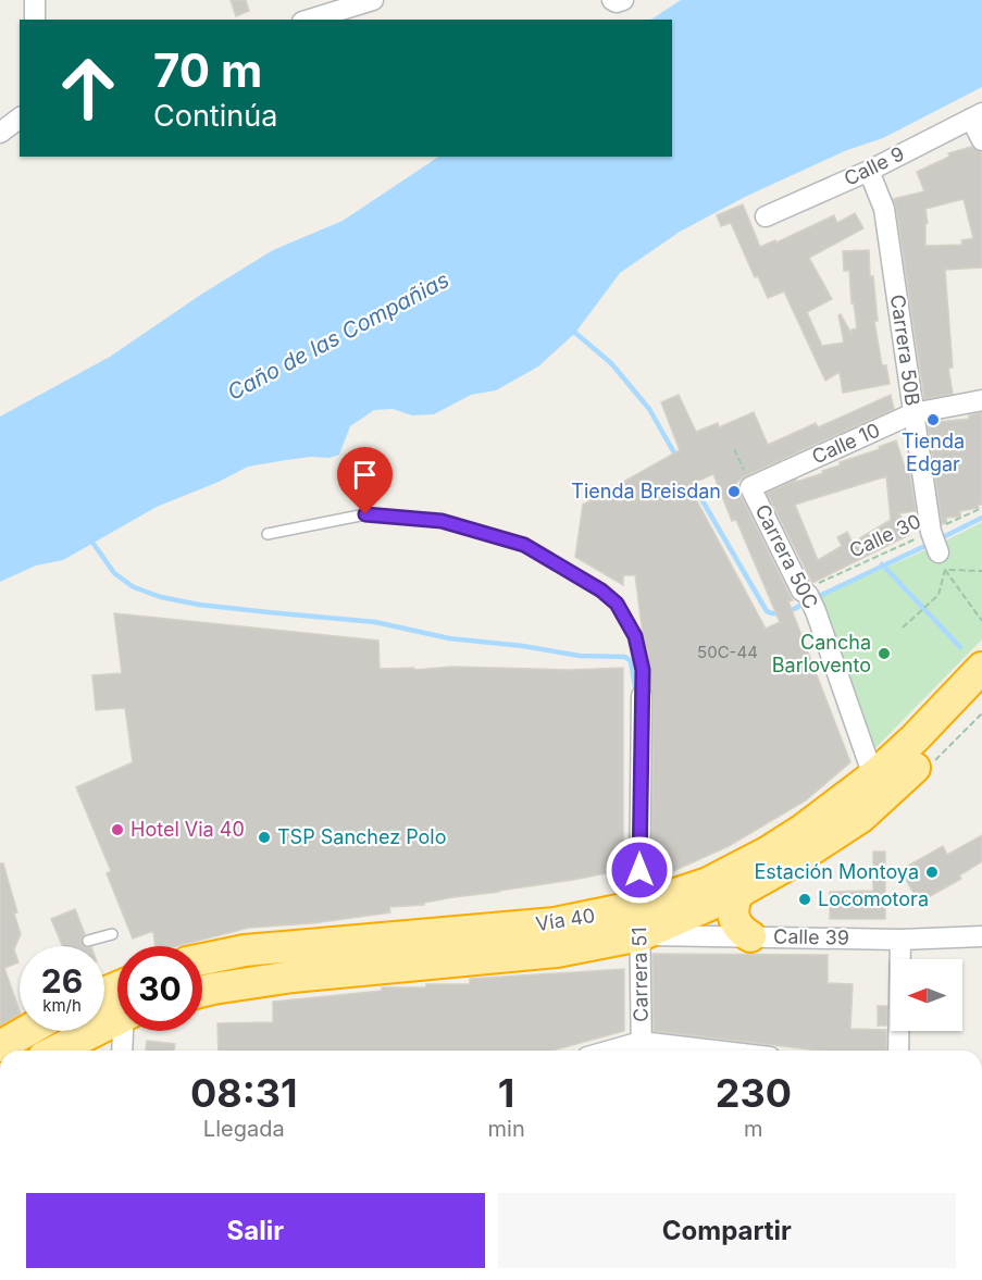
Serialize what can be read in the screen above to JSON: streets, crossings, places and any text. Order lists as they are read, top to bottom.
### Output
{
  "streets": {
    "highway": ["Vía 40"],
    "street": [
      "Calle 9",
      "Carrera 50B",
      "Calle 10",
      "Carrera 50C",
      "Calle 39",
      "Carrera 51"
    ],
    "path": ["Calle 30"]
  },
  "crossings": [
    ["Calle 9", "Carrera 50B"],
    ["Carrera 50B", "Calle 10"],
    ["Carrera 50B", "Calle 30"],
    ["Calle 10", "Carrera 50C"],
    ["Calle 30", "Carrera 50C"],
    ["Carrera 50C", "Vía 40"],
    ["Vía 40", "Calle 39"],
    ["Vía 40", "Carrera 51"],
    ["Calle 39", "Carrera 51"]
  ],
  "water": ["Caño de las Compañias"],
  "places": [
    "Tienda Edgar",
    "Tienda Breisdan",
    "Cancha Barlovento",
    "Hotel Via 40",
    "TSP Sanchez Polo",
    "Estación Montoya",
    "Locomotora"
  ],
  "house_numbers": ["50C-44"],
  "north": "left",
  "page": {
    "turn": ["70 m", "Continúa"],
    "speed": "26 km/h",
    "limit": "30",
    "eta": [
      "08:31",
      "Llegada",
      "1",
      "min",
      "230",
      "m"
    ],
    "buttons": ["Salir", "Compartir"]
  }
}
